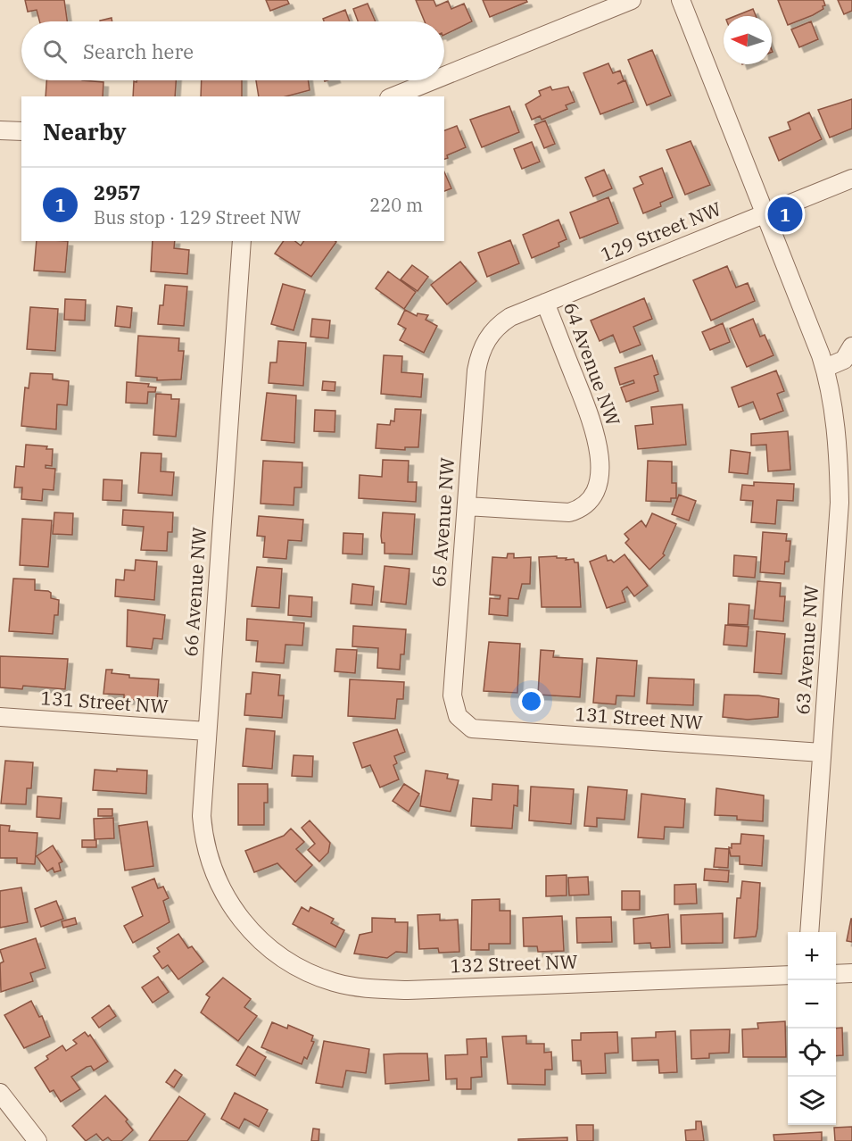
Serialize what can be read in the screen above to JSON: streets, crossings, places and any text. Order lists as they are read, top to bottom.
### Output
{
  "streets": {
    "street": [
      "129 Street NW",
      "64 Avenue NW",
      "65 Avenue NW",
      "66 Avenue NW",
      "63 Avenue NW",
      "131 Street NW",
      "132 Street NW"
    ]
  },
  "crossings": [
    ["129 Street NW", "64 Avenue NW"],
    ["129 Street NW", "65 Avenue NW"],
    ["129 Street NW", "63 Avenue NW"],
    ["64 Avenue NW", "65 Avenue NW"],
    ["65 Avenue NW", "131 Street NW"],
    ["66 Avenue NW", "131 Street NW"],
    ["66 Avenue NW", "132 Street NW"],
    ["63 Avenue NW", "131 Street NW"]
  ],
  "north": "left",
  "page": {
    "search": "Search here",
    "heading": "Nearby",
    "list": [
      {
        "mark": "1",
        "name": "2957",
        "note": "Bus stop · 129 Street NW",
        "value": "220 m"
      }
    ],
    "pins": "1",
    "map_buttons": ["+", "−"]
  }
}
